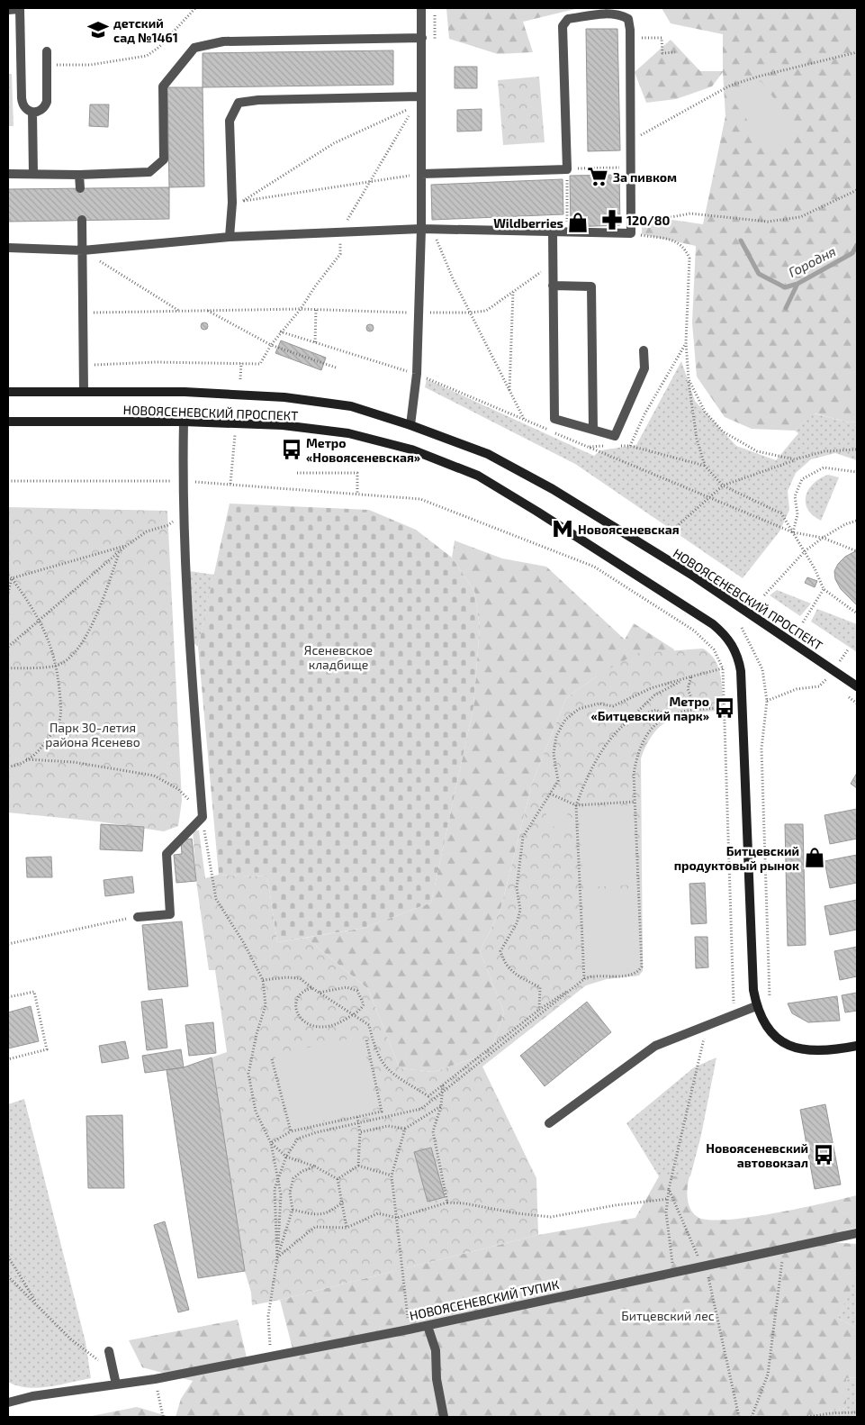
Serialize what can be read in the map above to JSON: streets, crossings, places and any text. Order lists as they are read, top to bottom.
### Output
{
  "streets": {
    "street": ["НОВОЯСЕНЕВСКИЙ ПРОСПЕКТ"],
    "lane": ["НОВОЯСЕНЕВСКИЙ ТУПИК"]
  },
  "water": ["Городня"],
  "parks": ["Ясеневское кладбище", "Парк 30-летия района Ясенево", "Битцевский лес"],
  "places": {
    "school or university": ["детский сад №1461"],
    "supermarket": ["За пивком"],
    "pharmacy": ["120/80"],
    "shop": ["Wildberries", "Битцевский продуктовый рынок"],
    "bus stop": ["Метро «Новоясеневская»", "Метро «Битцевский парк»", "Новоясеневский автовокзал"],
    "metro station": ["Новоясеневская"]
  }
}
